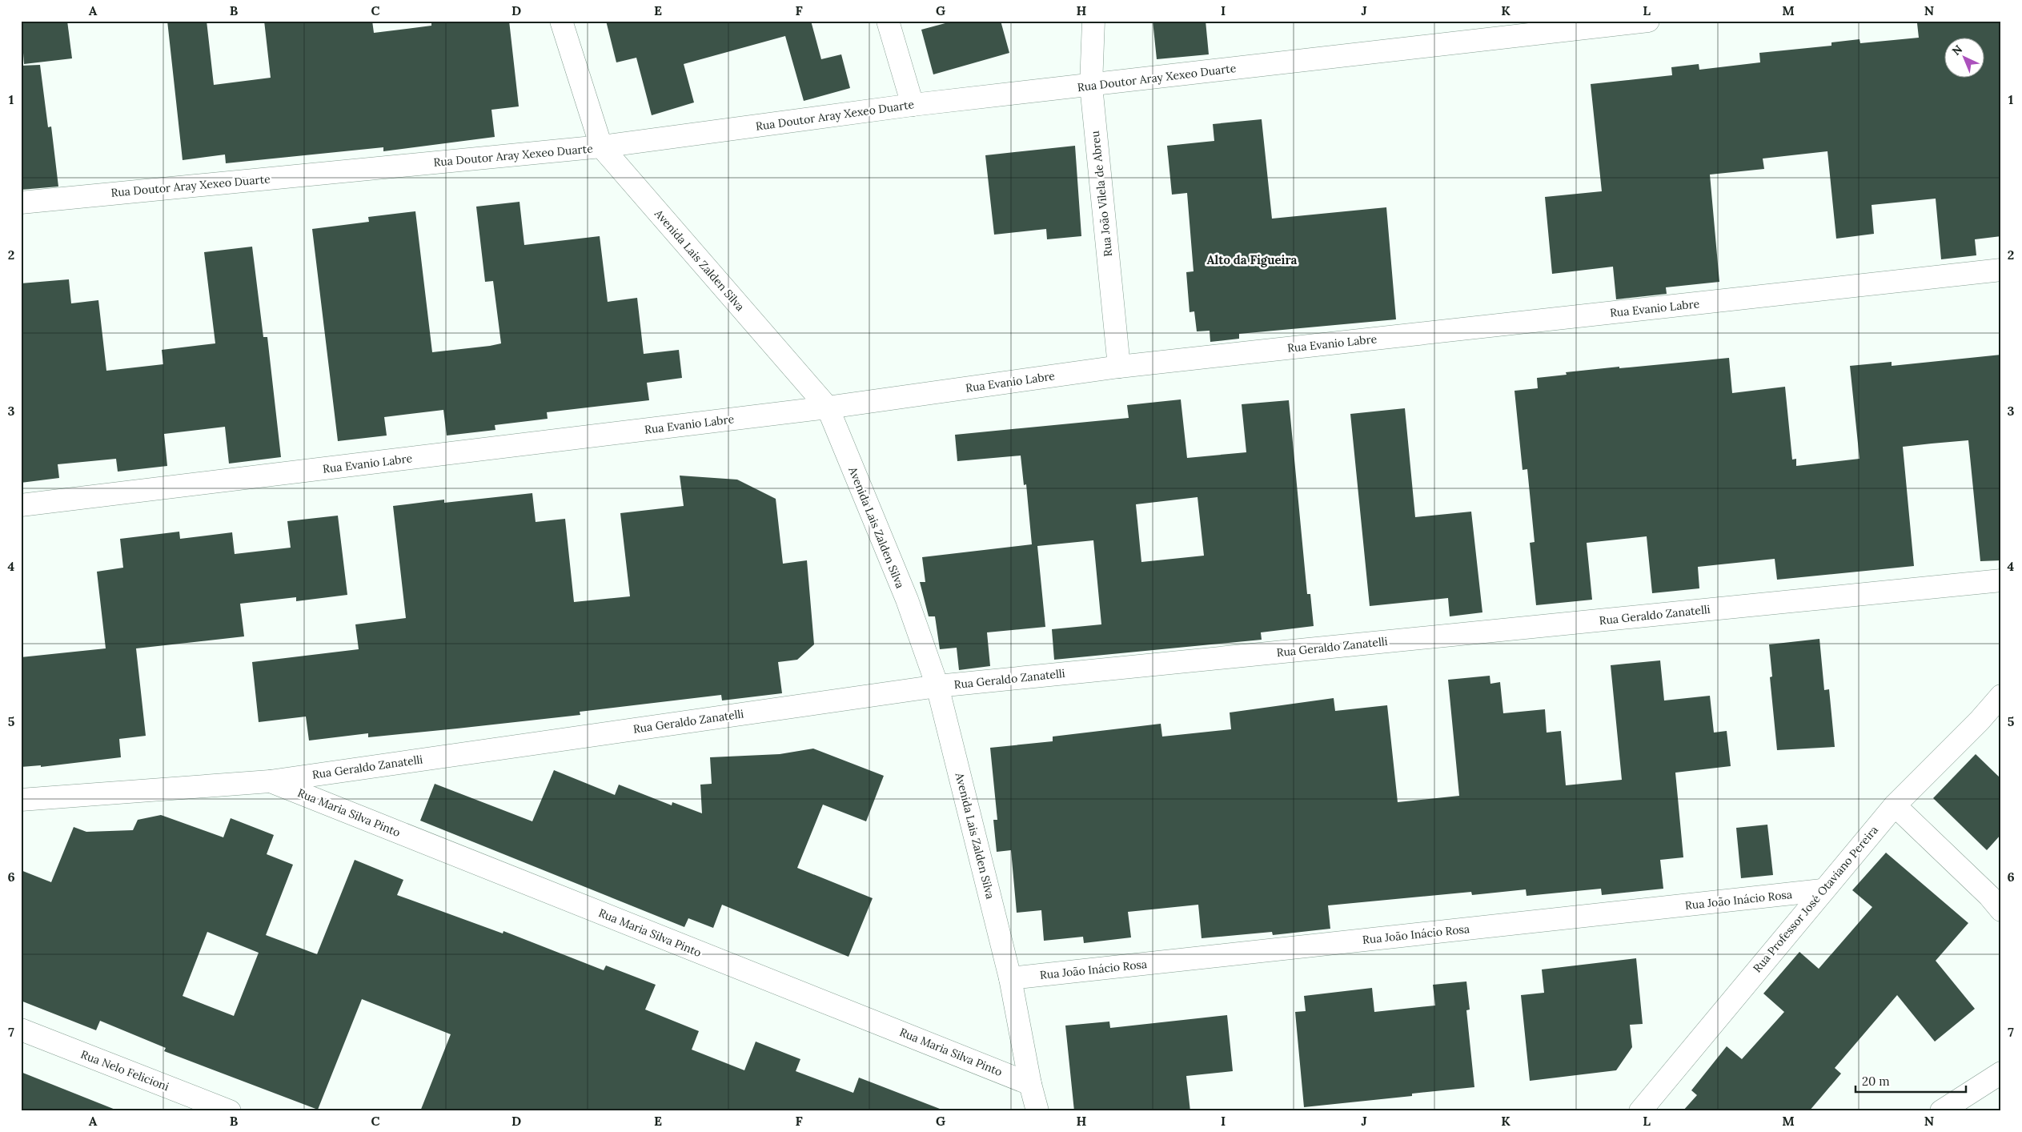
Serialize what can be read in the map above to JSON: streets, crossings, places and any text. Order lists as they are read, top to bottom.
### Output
{
  "streets": {
    "street": [
      "Rua Doutor Aray Xexeo Duarte",
      "Rua João Vilela de Abreu",
      "Avenida Lais Zalden Silva",
      "Rua Evanio Labre",
      "Rua Geraldo Zanatelli",
      "Rua Maria Silva Pinto",
      "Rua Professor José Otaviano Pereira",
      "Rua João Inácio Rosa",
      "Rua Nelo Felicioni"
    ]
  },
  "crossings": [
    ["Rua Doutor Aray Xexeo Duarte", "Rua João Vilela de Abreu"],
    ["Rua Doutor Aray Xexeo Duarte", "Avenida Lais Zalden Silva"],
    ["Rua João Vilela de Abreu", "Rua Evanio Labre"],
    ["Avenida Lais Zalden Silva", "Rua Evanio Labre"],
    ["Avenida Lais Zalden Silva", "Rua Geraldo Zanatelli"],
    ["Avenida Lais Zalden Silva", "Rua Maria Silva Pinto"],
    ["Avenida Lais Zalden Silva", "Rua João Inácio Rosa"],
    ["Rua Geraldo Zanatelli", "Rua Maria Silva Pinto"],
    ["Rua Professor José Otaviano Pereira", "Rua João Inácio Rosa"]
  ],
  "districts": ["Alto da Figueira"],
  "scale_bar": "20 m",
  "north": "top left",
  "grid": {
    "columns": [
      "A",
      "B",
      "C",
      "D",
      "E",
      "F",
      "G",
      "H",
      "I",
      "J",
      "K",
      "L",
      "M",
      "N"
    ],
    "rows": [
      "1",
      "2",
      "3",
      "4",
      "5",
      "6",
      "7"
    ]
  }
}
